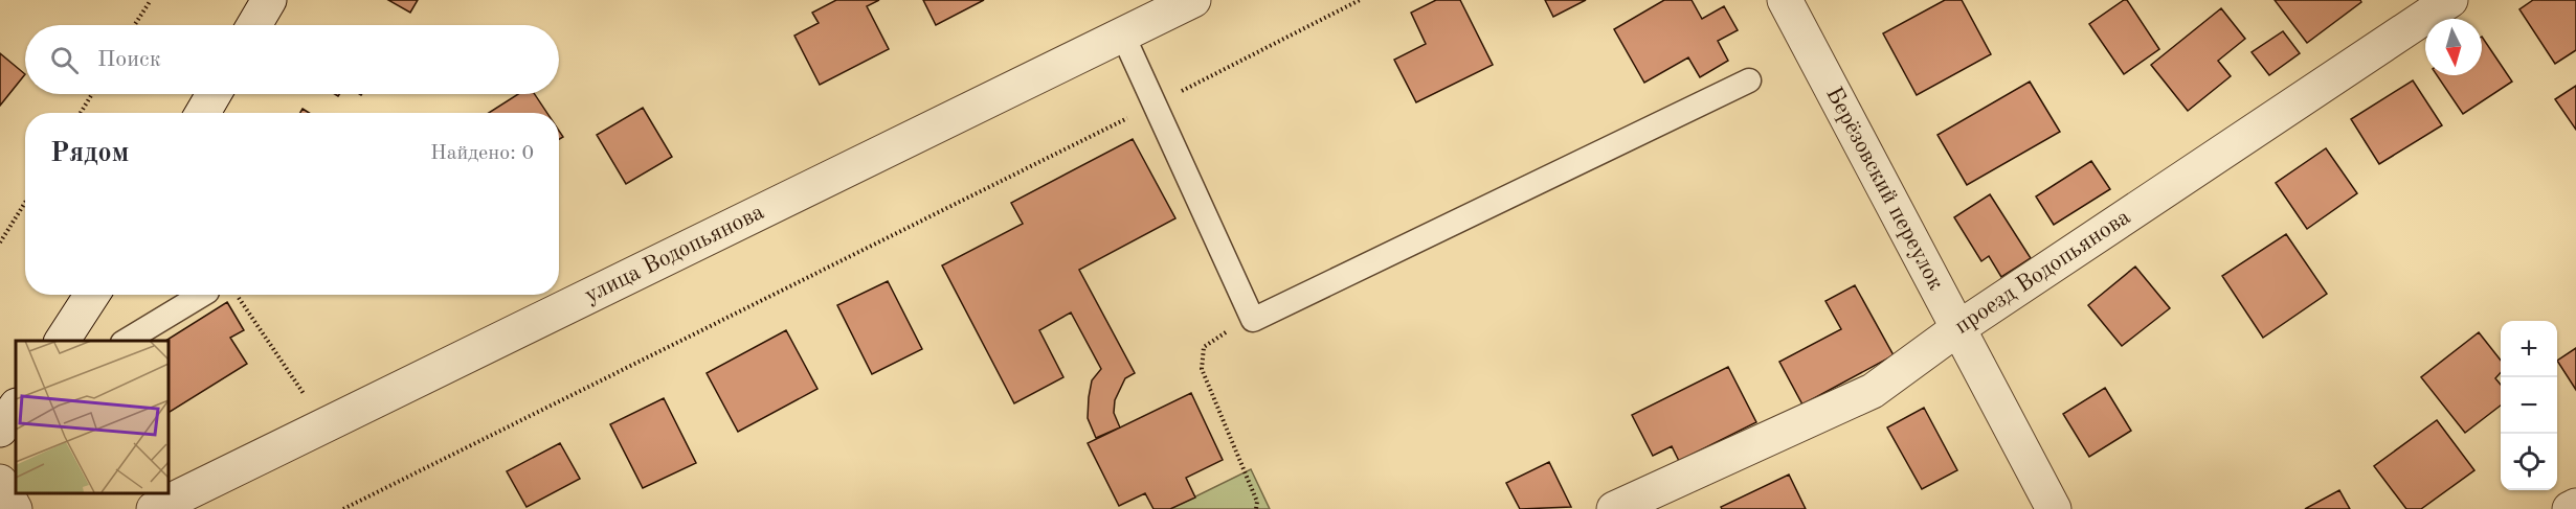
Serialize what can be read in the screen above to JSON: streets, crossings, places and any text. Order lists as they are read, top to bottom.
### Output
{
  "streets": {
    "street": ["Берёзовский переулок", "улица Водопьянова", "проезд Водопьянова"]
  },
  "crossings": [
    ["Берёзовский переулок", "проезд Водопьянова"]
  ],
  "north": "bottom",
  "page": {
    "search": "Поиск",
    "heading": ["Рядом", "Найдено: 0"],
    "map_buttons": ["+", "−"]
  }
}
